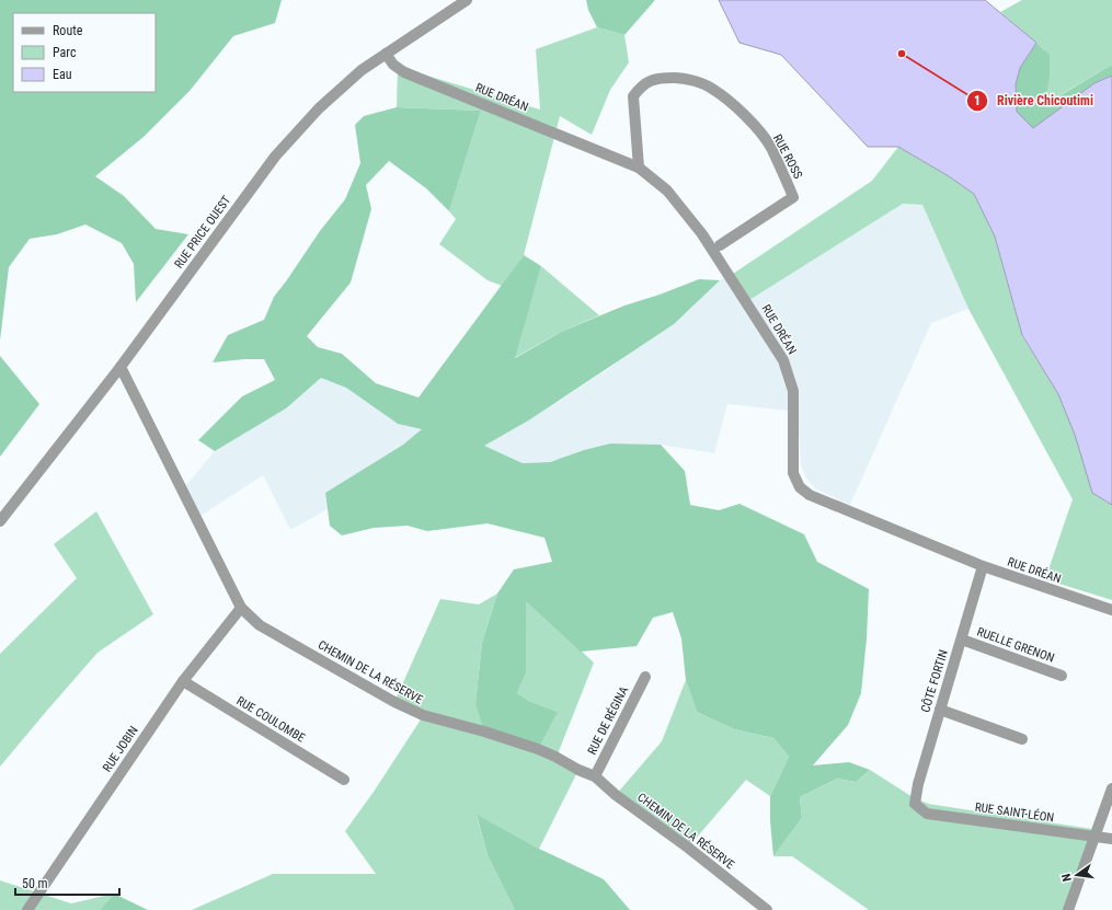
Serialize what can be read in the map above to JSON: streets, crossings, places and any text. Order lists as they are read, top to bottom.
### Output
{
  "streets": {
    "street": [
      "RUE DRÉAN",
      "RUE ROSS",
      "RUE PRICE OUEST",
      "RUELLE GRENON",
      "CHEMIN DE LA RÉSERVE",
      "CÔTE FORTIN",
      "RUE COULOMBE",
      "RUE DE RÉGINA",
      "RUE JOBIN",
      "RUE SAINT-LÉON"
    ]
  },
  "crossings": [
    ["RUE DRÉAN", "RUE ROSS"],
    ["RUE DRÉAN", "RUE PRICE OUEST"],
    ["RUE DRÉAN", "CÔTE FORTIN"],
    ["RUE PRICE OUEST", "CHEMIN DE LA RÉSERVE"],
    ["RUELLE GRENON", "CÔTE FORTIN"],
    ["CHEMIN DE LA RÉSERVE", "RUE DE RÉGINA"],
    ["CHEMIN DE LA RÉSERVE", "RUE JOBIN"],
    ["CÔTE FORTIN", "RUE SAINT-LÉON"],
    ["RUE COULOMBE", "RUE JOBIN"]
  ],
  "places": ["Rivière Chicoutimi"],
  "legend": ["Route", "Parc", "Eau"],
  "scale_bar": "50 m",
  "north": "left"
}
